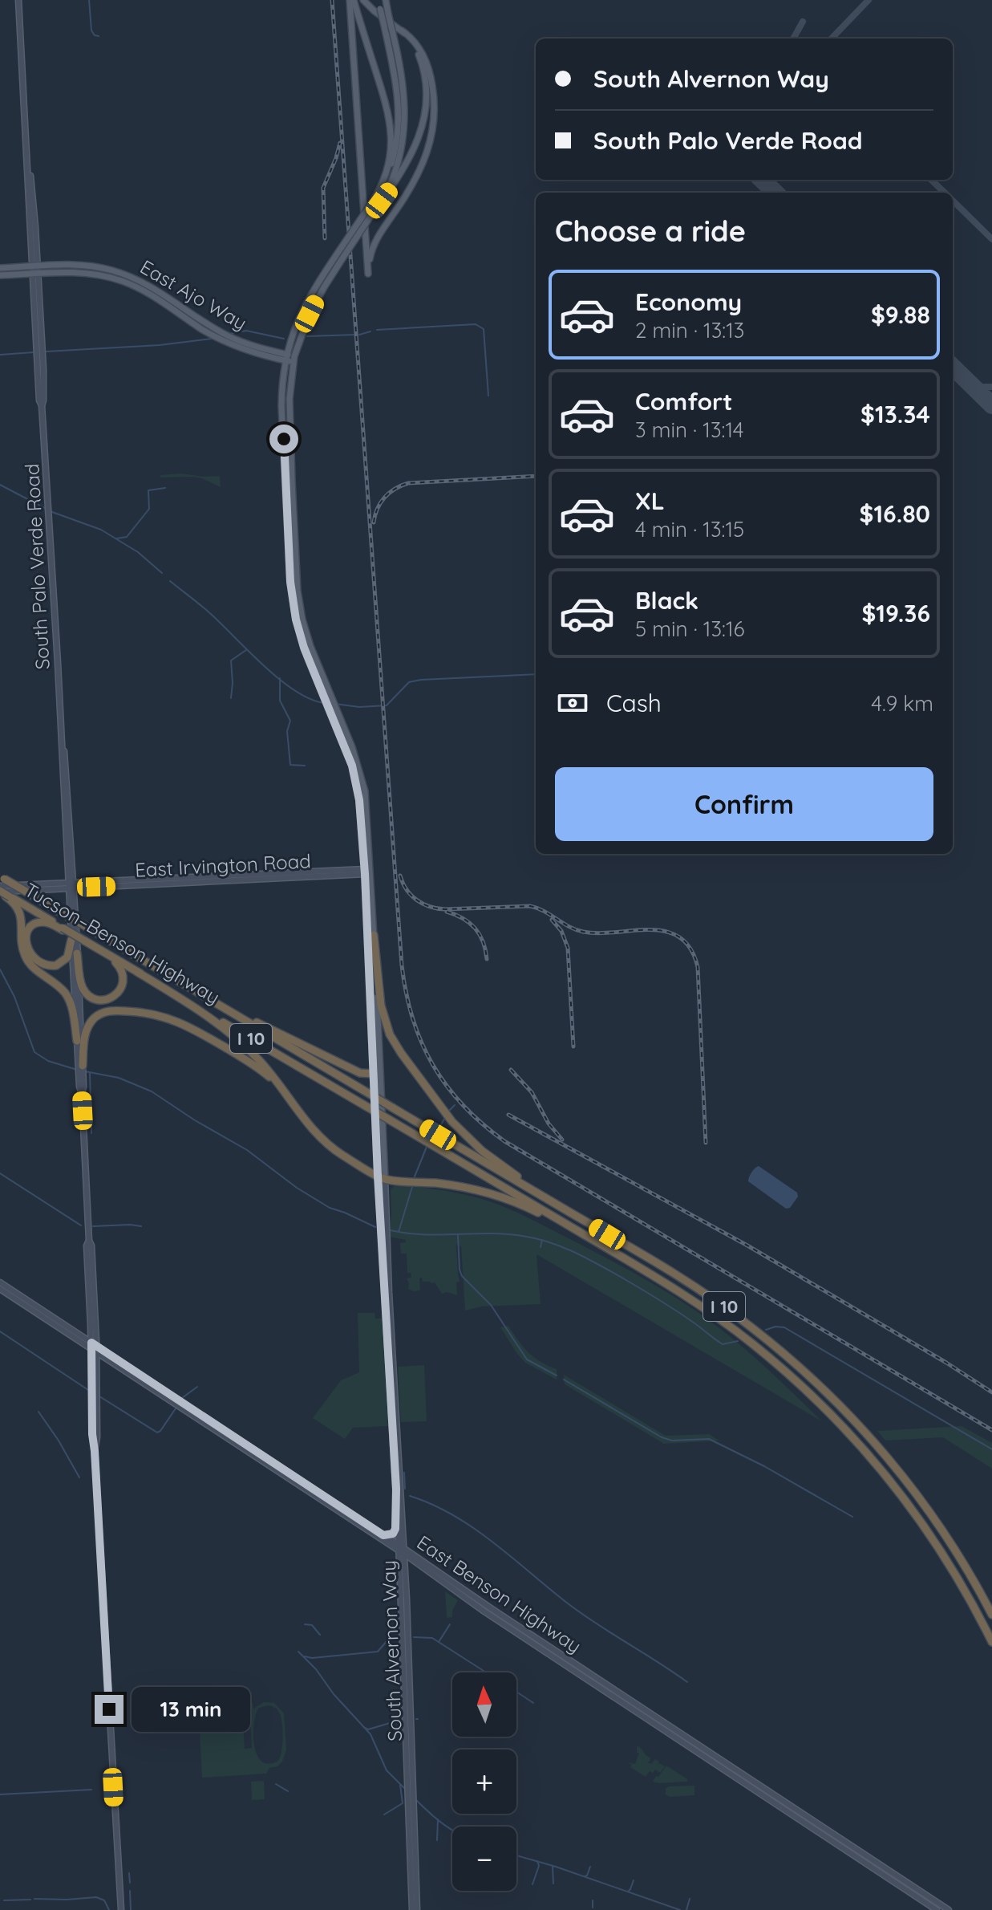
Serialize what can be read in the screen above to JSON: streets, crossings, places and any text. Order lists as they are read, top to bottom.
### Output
{
  "streets": {
    "highway": ["Tucson–Benson Highway", "I 10"],
    "main road": [
      "East Ajo Way",
      "South Palo Verde Road",
      "East Irvington Road",
      "East Benson Highway",
      "South Alvernon Way"
    ]
  },
  "crossings": [
    ["East Ajo Way", "South Palo Verde Road"],
    ["East Ajo Way", "South Alvernon Way"],
    ["South Palo Verde Road", "East Irvington Road"],
    ["South Palo Verde Road", "Tucson–Benson Highway"],
    ["South Palo Verde Road", "East Benson Highway"],
    ["East Irvington Road", "Tucson–Benson Highway"],
    ["East Irvington Road", "South Alvernon Way"],
    ["East Benson Highway", "South Alvernon Way"]
  ],
  "north": "top",
  "page": {
    "banner": ["South Alvernon Way", "South Palo Verde Road"],
    "heading": "Choose a ride",
    "list": [
      {
        "name": "Economy",
        "note": "2 min · 13:13",
        "value": "$9.88"
      },
      {
        "name": "Comfort",
        "note": "3 min · 13:14",
        "value": "$13.34"
      },
      {
        "name": "XL",
        "note": "4 min · 13:15",
        "value": "$16.80"
      },
      {
        "name": "Black",
        "note": "5 min · 13:16",
        "value": "$19.36"
      }
    ],
    "pay": ["Cash", "4.9 km"],
    "buttons": "Confirm",
    "map_buttons": ["+", "−"],
    "bubble": "13 min"
  }
}
